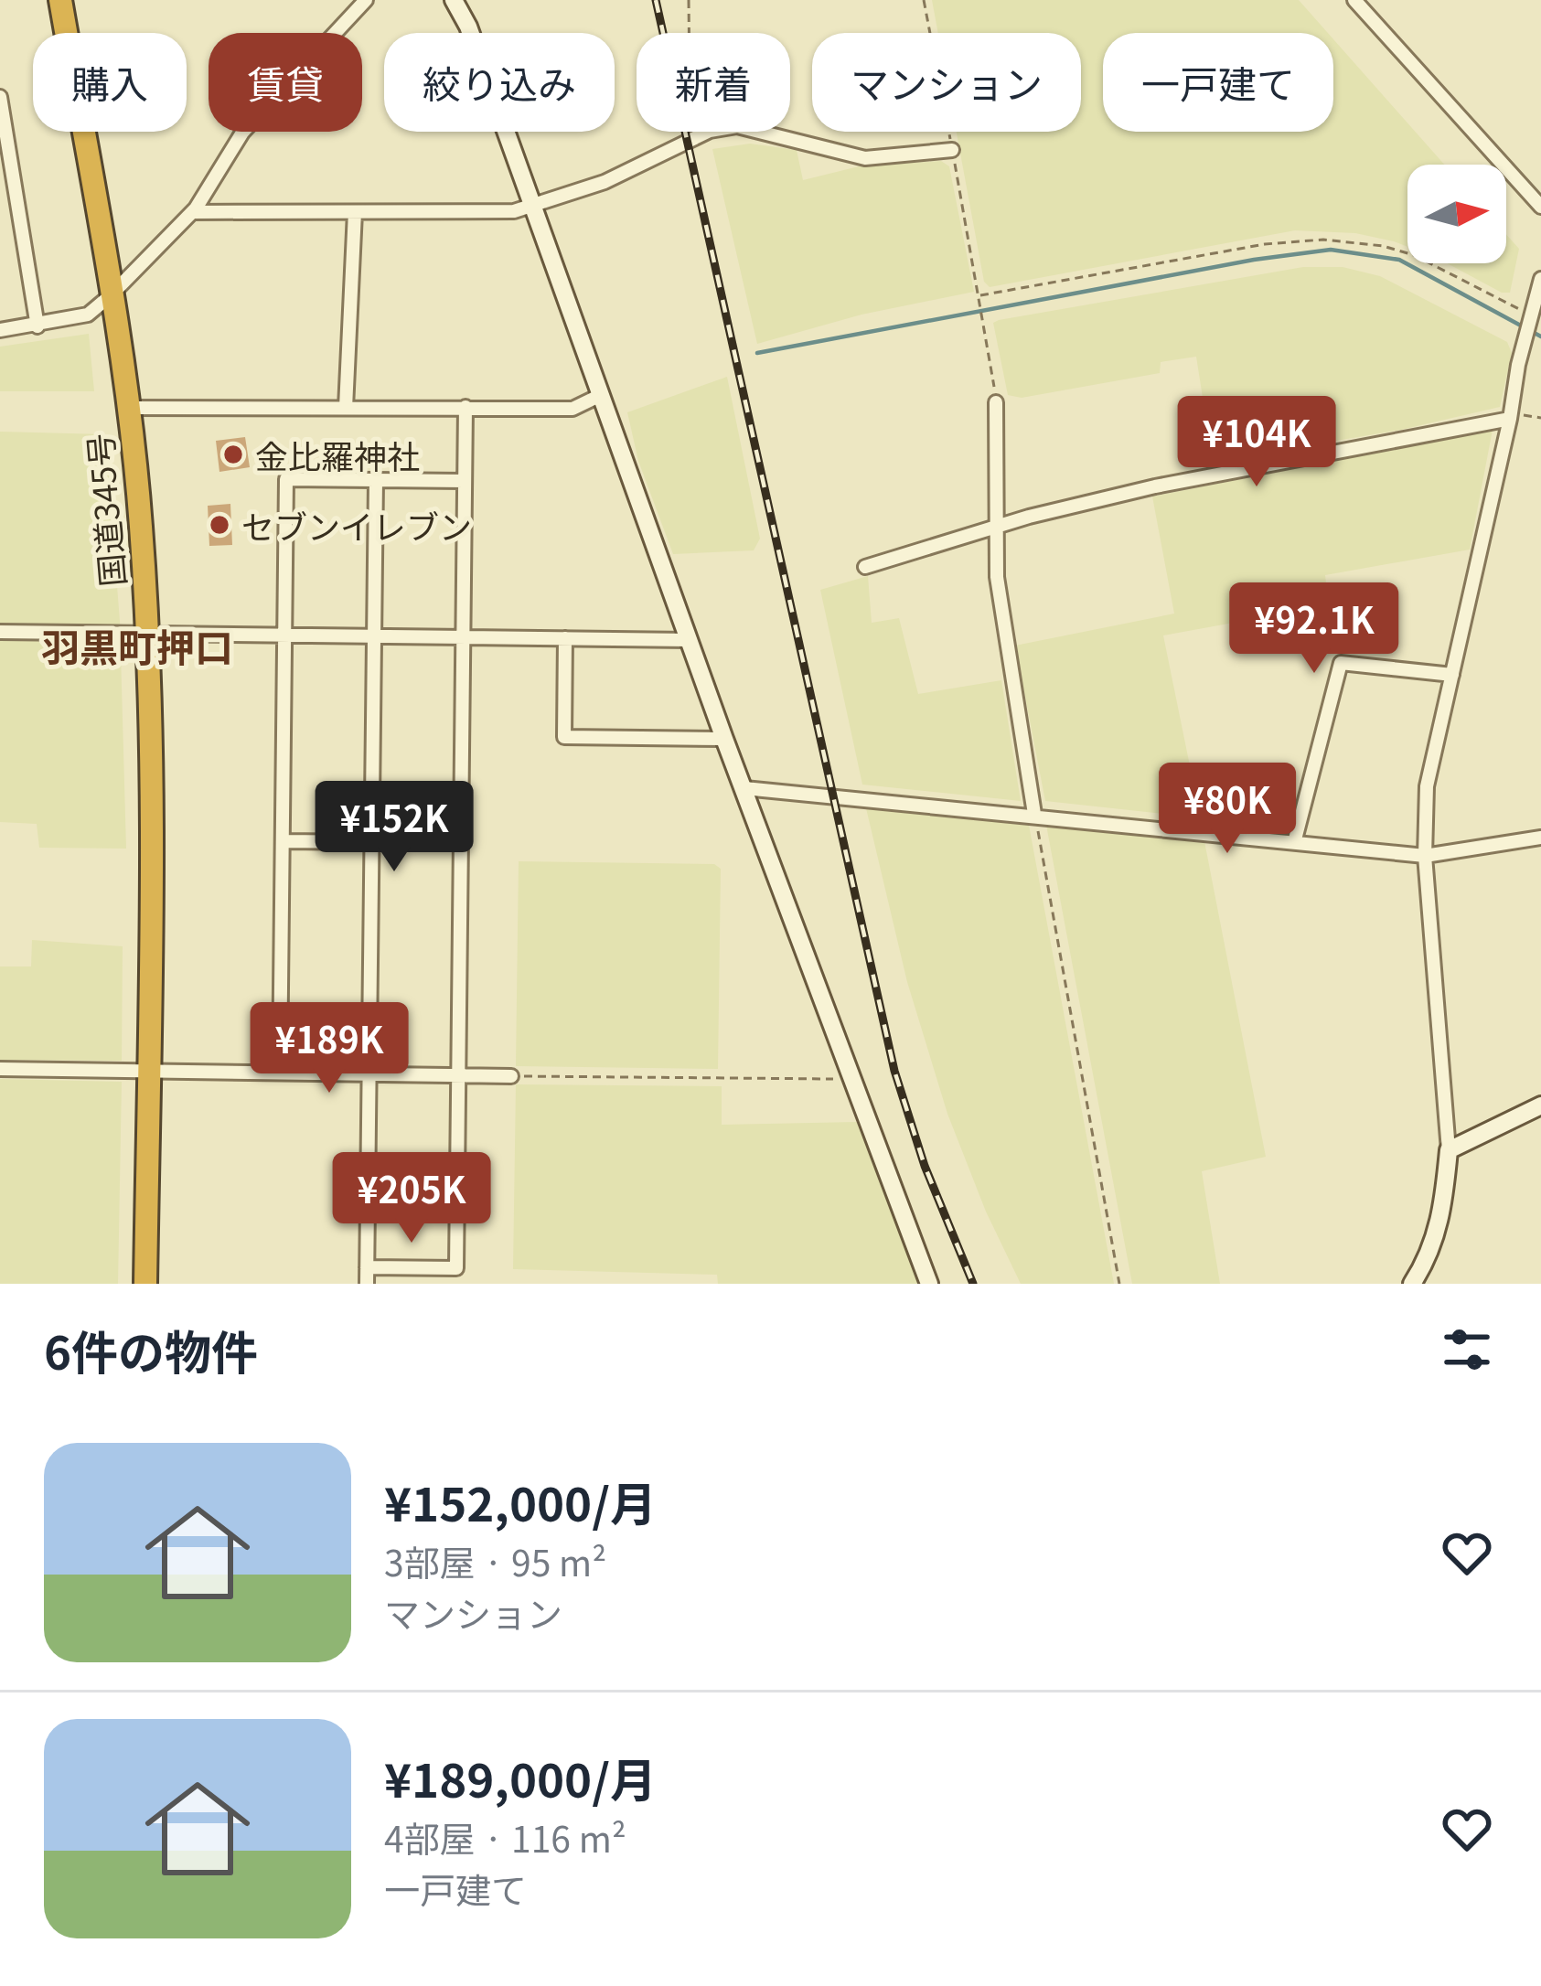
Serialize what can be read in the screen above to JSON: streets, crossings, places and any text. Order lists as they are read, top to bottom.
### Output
{
  "streets": {
    "highway": ["国道345号"]
  },
  "districts": ["羽黒町押口"],
  "places": ["金比羅神社", "セブンイレブン"],
  "north": "right",
  "page": {
    "chip": [
      "購入",
      "賃貸",
      "絞り込み",
      "新着",
      "マンション",
      "一戸建て"
    ],
    "price": [
      "¥104K",
      "¥92.1K",
      "¥80K",
      "¥152K",
      "¥189K",
      "¥205K"
    ],
    "heading": "6件の物件",
    "list": [
      {
        "name": "¥152,000/月",
        "note": "3部屋 · 95 m² · マンション"
      },
      {
        "name": "¥189,000/月",
        "note": "4部屋 · 116 m² · 一戸建て"
      }
    ]
  }
}
